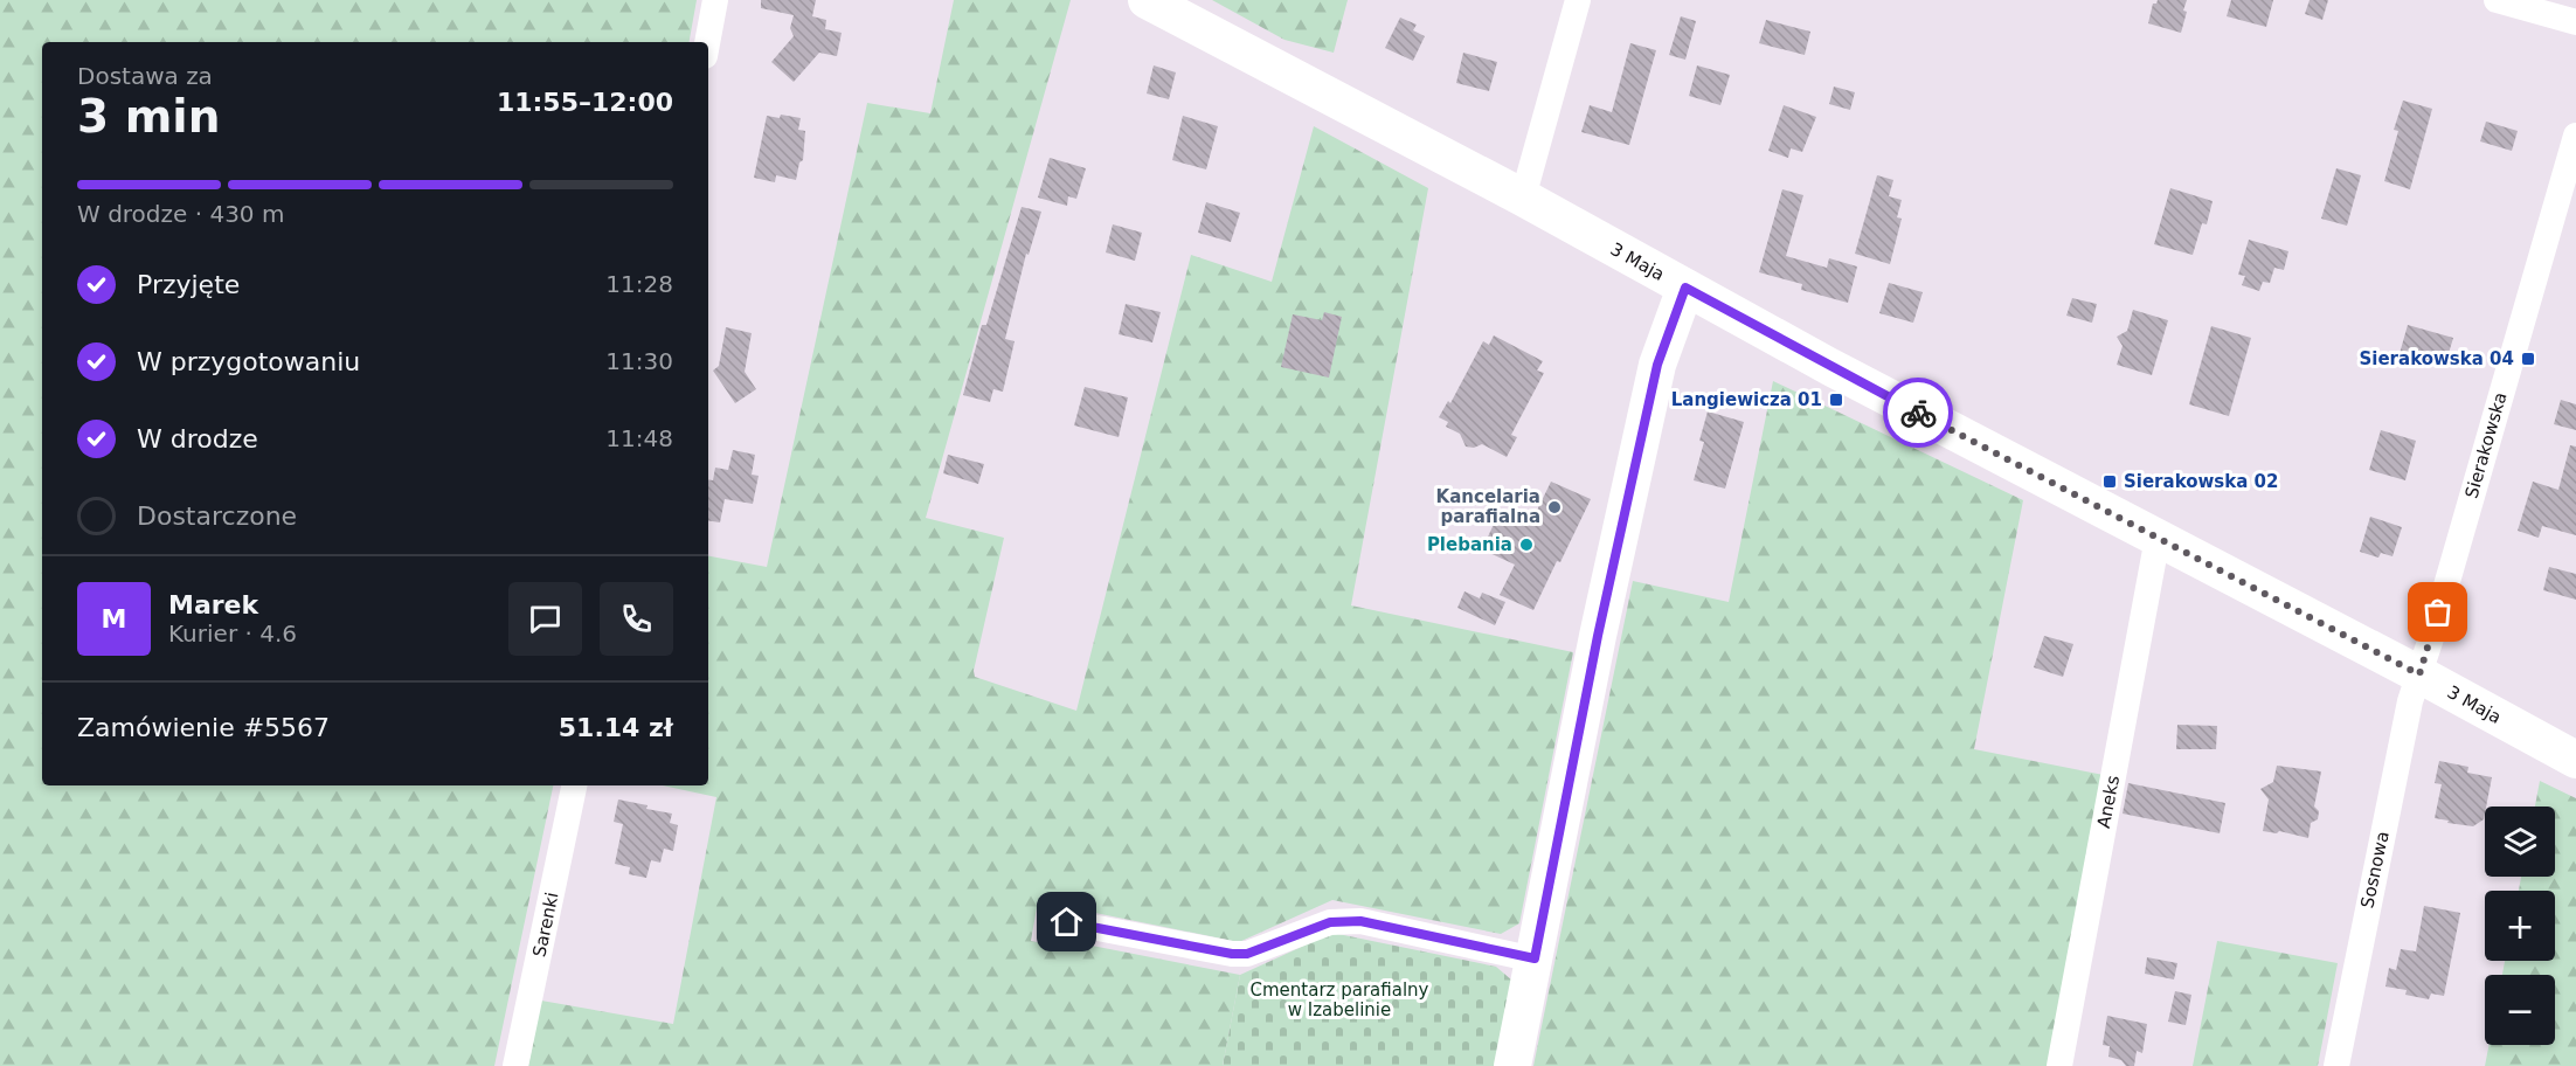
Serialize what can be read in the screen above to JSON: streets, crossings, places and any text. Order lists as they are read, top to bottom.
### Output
{
  "streets": {
    "street": [
      "3 Maja",
      "Sierakowska",
      "Aneks",
      "Sosnowa",
      "Sarenki"
    ]
  },
  "crossings": [
    ["3 Maja", "Sierakowska"],
    ["3 Maja", "Aneks"],
    ["3 Maja", "Sosnowa"],
    ["Sierakowska", "Sosnowa"]
  ],
  "parks": ["Cmentarz parafialny w Izabelinie"],
  "places": {
    "transit": ["Sierakowska 04", "Langiewicza 01", "Sierakowska 02"],
    "other": ["Kancelaria parafialna", "Plebania"]
  },
  "page": {
    "heading": ["3 min", "Dostawa za", "11:55–12:00"],
    "panel": [
      "Marek",
      "Kurier · 4.6",
      "Zamówienie #5567",
      "51.14 zł"
    ],
    "bar": "W drodze · 430 m",
    "list": [
      ["Przyjęte", "11:28"],
      ["W przygotowaniu", "11:30"],
      ["W drodze", "11:48"],
      "Dostarczone"
    ],
    "round": "M",
    "map_buttons": ["+", "−"]
  }
}
